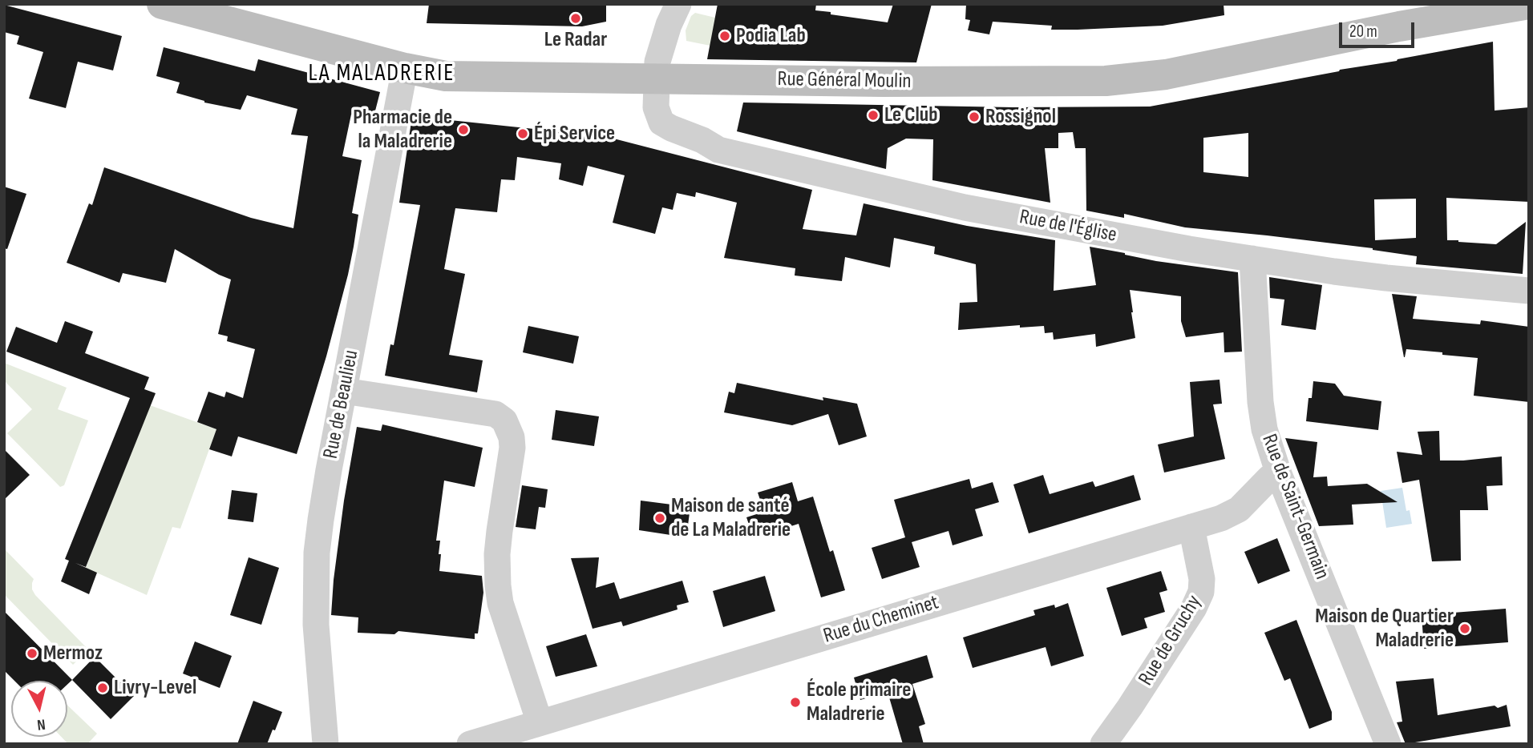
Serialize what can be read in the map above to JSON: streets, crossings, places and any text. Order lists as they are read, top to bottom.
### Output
{
  "streets": {
    "main road": ["Rue Général Moulin"],
    "street": [
      "Rue de l'Église",
      "Rue de Beaulieu",
      "Rue de Saint-Germain",
      "Rue du Cheminet",
      "Rue de Gruchy"
    ]
  },
  "crossings": [
    ["Rue Général Moulin", "Rue de l'Église"],
    ["Rue Général Moulin", "Rue de Beaulieu"],
    ["Rue de l'Église", "Rue de Saint-Germain"],
    ["Rue de Saint-Germain", "Rue du Cheminet"],
    ["Rue du Cheminet", "Rue de Gruchy"]
  ],
  "districts": ["LA MALADRERIE"],
  "places": [
    "Le Radar",
    "Podia Lab",
    "Le Club",
    "Rossignol",
    "Pharmacie de la Maladrerie",
    "Épi Service",
    "Maison de santé de La Maladrerie",
    "Maison de Quartier Maladrerie",
    "Mermoz",
    "Livry-Level",
    "École primaire Maladrerie"
  ],
  "scale_bar": "20 m",
  "north": "bottom"
}
